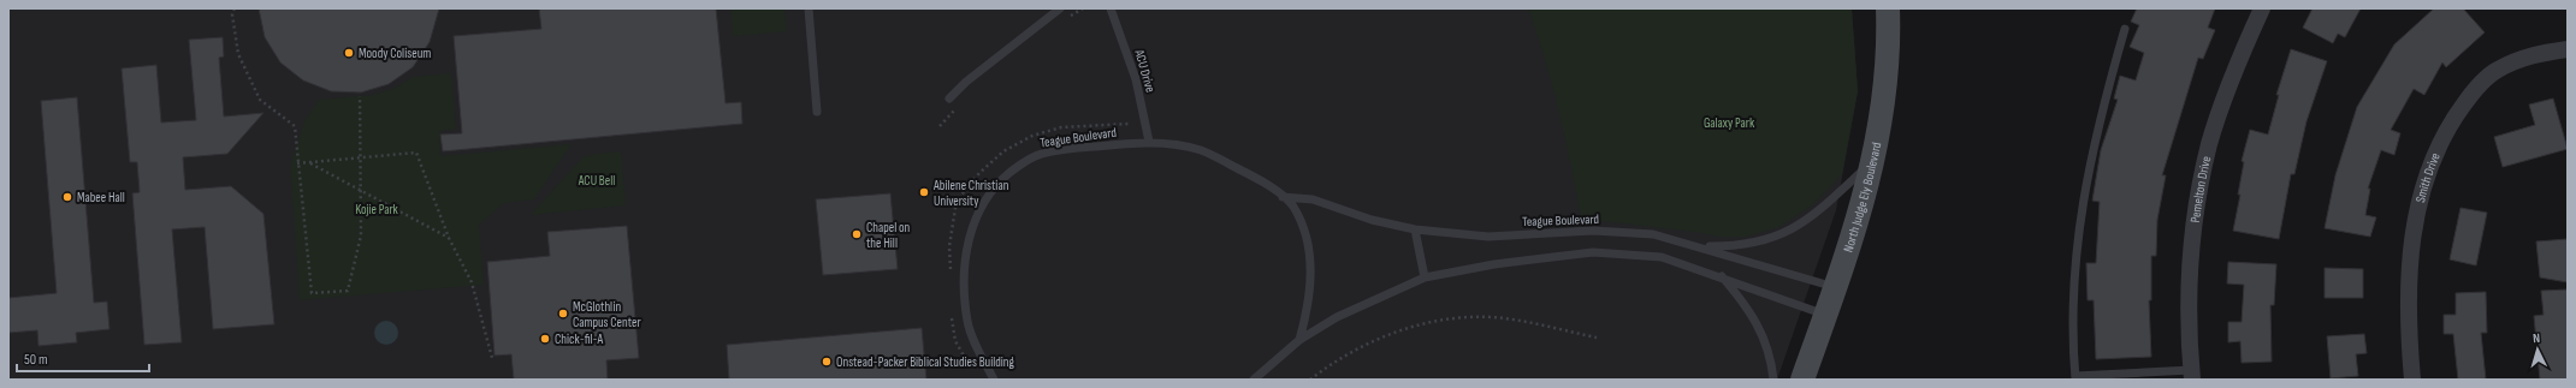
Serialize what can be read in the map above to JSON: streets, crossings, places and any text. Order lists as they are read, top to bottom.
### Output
{
  "streets": {
    "main road": ["North Judge Ely Boulevard"],
    "street": ["Smith Drive", "Pemelton Drive"],
    "lane": ["ACU Drive", "Teague Boulevard"]
  },
  "crossings": [
    ["ACU Drive", "Teague Boulevard"],
    ["Teague Boulevard", "North Judge Ely Boulevard"]
  ],
  "parks": ["Galaxy Park", "ACU Bell", "Kojie Park"],
  "places": [
    "Moody Coliseum",
    "Abilene Christian University",
    "Mabee Hall",
    "Chapel on the Hill",
    "McGlothlin Campus Center",
    "Chick-fil-A",
    "Onstead-Packer Biblical Studies Building"
  ],
  "scale_bar": "50 m",
  "north": "top"
}
